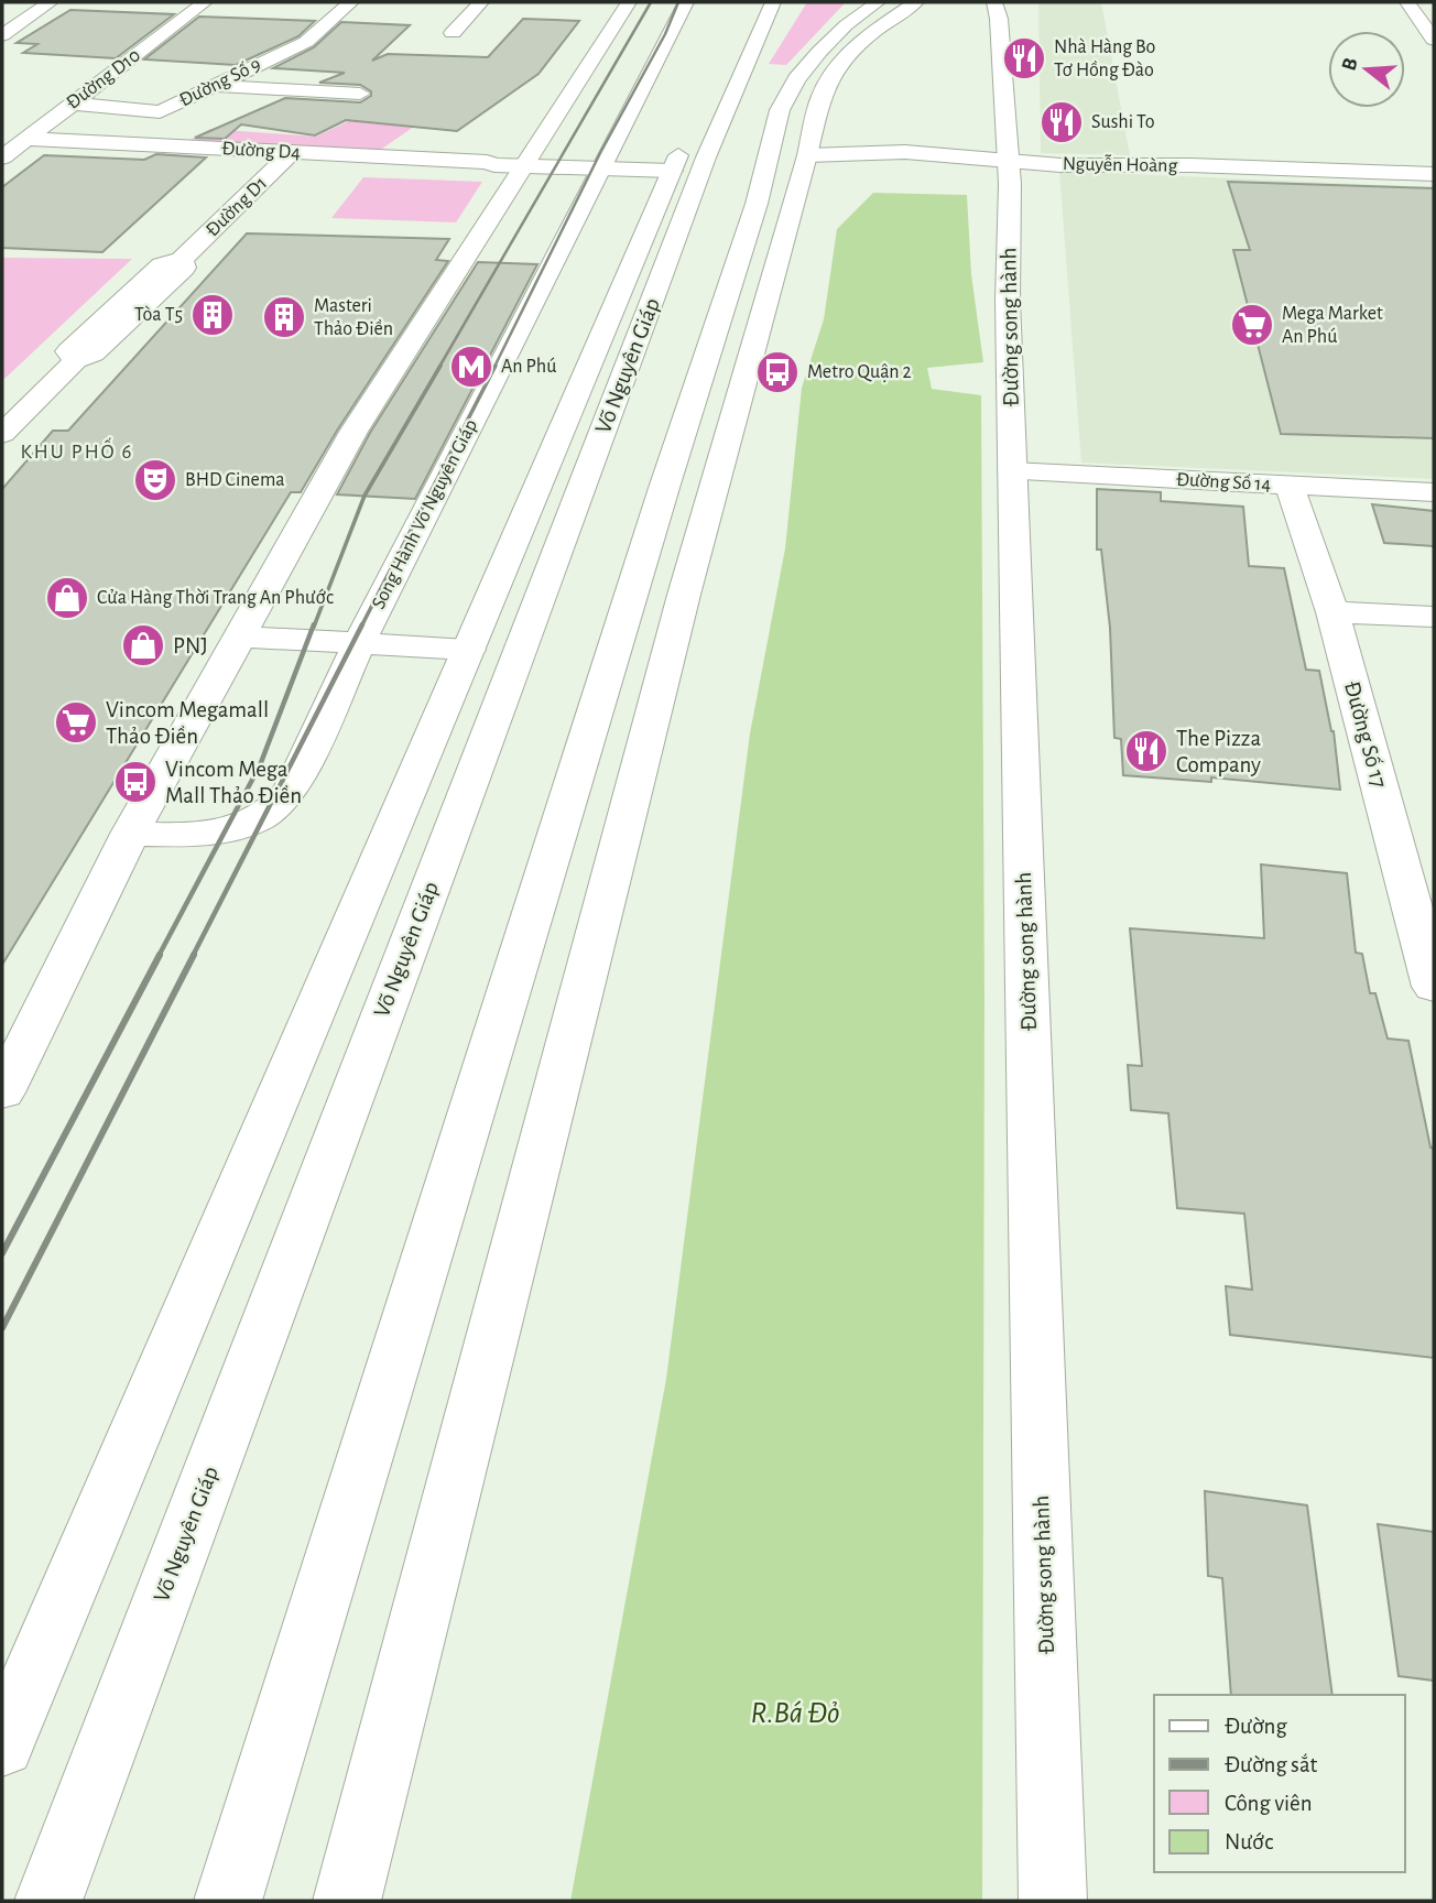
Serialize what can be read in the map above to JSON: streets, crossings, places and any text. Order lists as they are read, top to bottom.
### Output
{
  "streets": {
    "main road": [
      "Đường D10",
      "Đường Số 9",
      "Đường D4",
      "Nguyễn Hoàng",
      "Đường D1",
      "Đường song hành",
      "Võ Nguyên Giáp",
      "Đường Số 14",
      "Song Hành Võ Nguyên Giáp",
      "Đường Số 17"
    ]
  },
  "crossings": [
    ["Đường D10", "Đường Số 9"],
    ["Đường D10", "Đường D4"],
    ["Đường D4", "Đường D1"],
    ["Đường D4", "Võ Nguyên Giáp"],
    ["Đường D4", "Song Hành Võ Nguyên Giáp"],
    ["Nguyễn Hoàng", "Đường song hành"],
    ["Đường song hành", "Đường Số 14"],
    ["Đường Số 14", "Đường Số 17"]
  ],
  "districts": ["KHU PHỐ 6"],
  "water": ["R.Bá Đỏ"],
  "places": {
    "restaurant": ["Nhà Hàng Bo Tơ Hồng Đào", "Sushi To", "The Pizza Company"],
    "building": ["Tòa T5", "Masteri Thảo Điền"],
    "supermarket": ["Mega Market An Phú", "Vincom Megamall Thảo Điền"],
    "metro station": ["An Phú"],
    "bus stop": ["Metro Quận 2", "Vincom Mega Mall Thảo Điền"],
    "theatre": ["BHD Cinema"],
    "shop": ["Cửa Hàng Thời Trang An Phước", "PNJ"]
  },
  "legend": [
    "Đường",
    "Đường sắt",
    "Công viên",
    "Nước"
  ],
  "north": "left"
}
